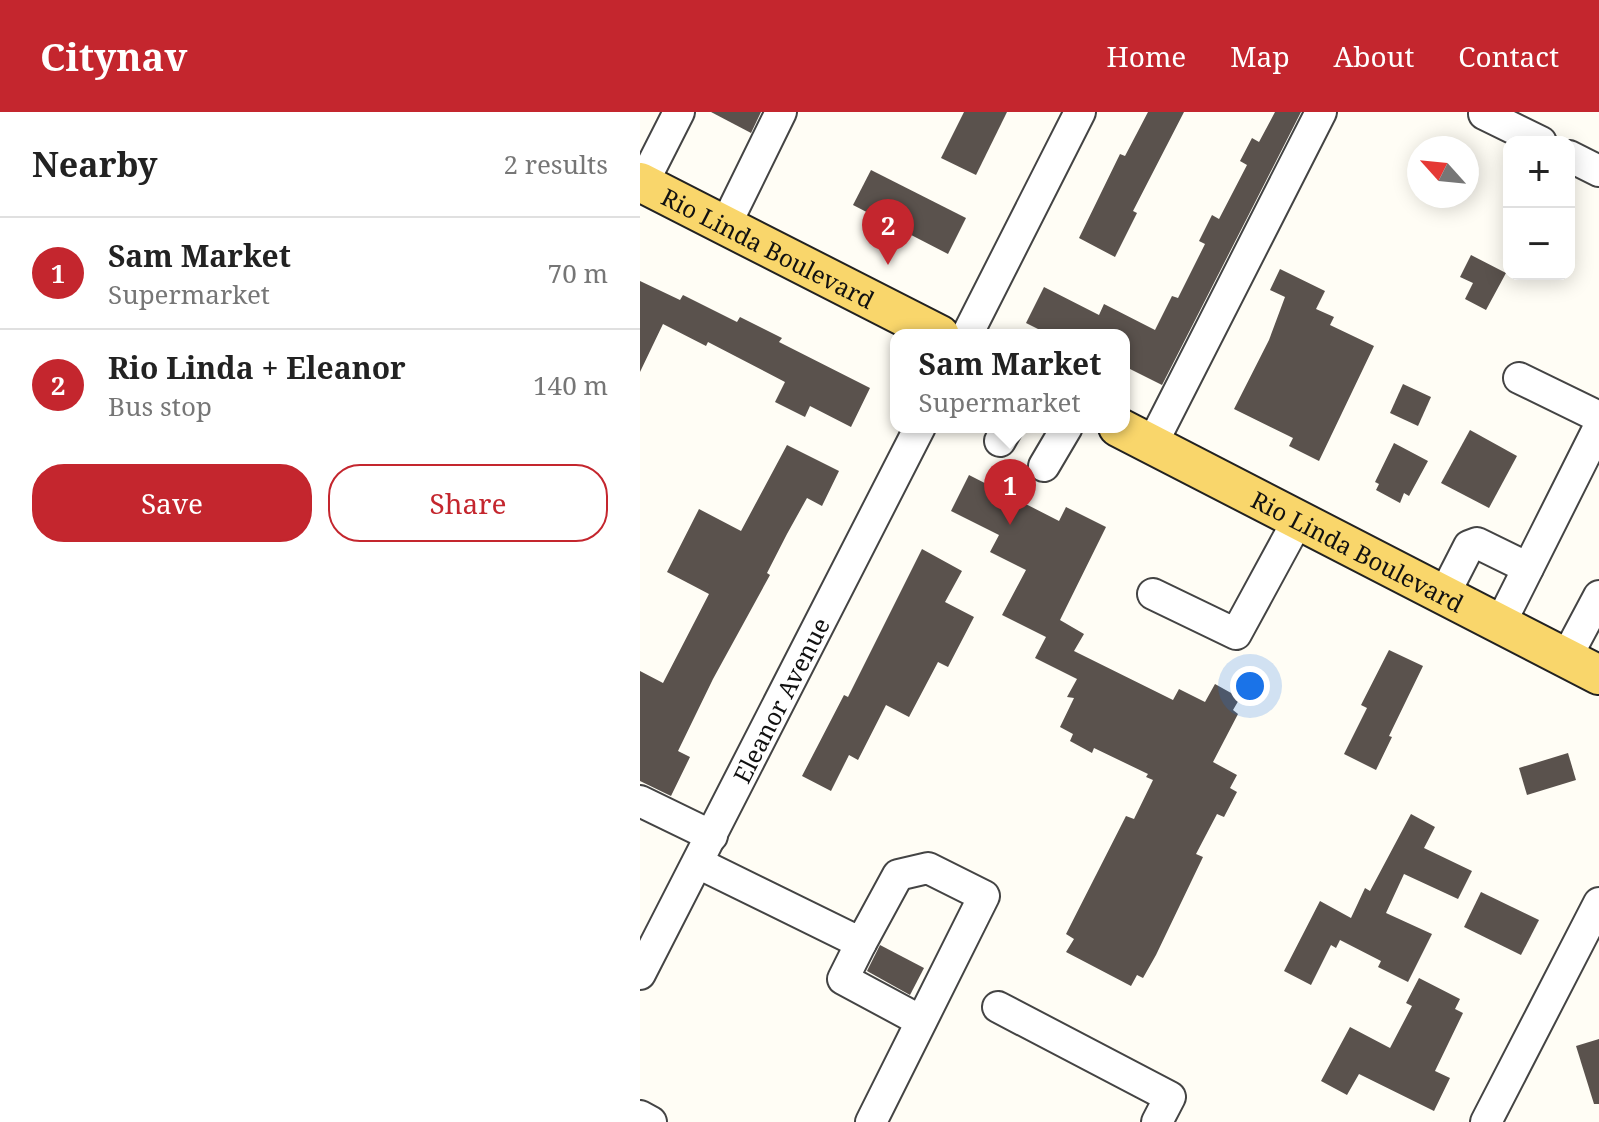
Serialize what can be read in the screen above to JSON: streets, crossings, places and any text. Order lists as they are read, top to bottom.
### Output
{
  "streets": {
    "main road": ["Rio Linda Boulevard"],
    "street": ["Eleanor Avenue"]
  },
  "north": "top left",
  "page": {
    "header": "Citynav",
    "nav": [
      "Home",
      "Map",
      "About",
      "Contact"
    ],
    "heading": ["Nearby", "2 results"],
    "map_buttons": ["+", "−"],
    "pins": ["2", "1"],
    "list": [
      {
        "mark": "1",
        "name": "Sam Market",
        "note": "Supermarket",
        "value": "70 m"
      },
      {
        "mark": "2",
        "name": "Rio Linda + Eleanor",
        "note": "Bus stop",
        "value": "140 m"
      }
    ],
    "popup": ["Sam Market", "Supermarket"],
    "buttons": ["Save", "Share"]
  }
}
